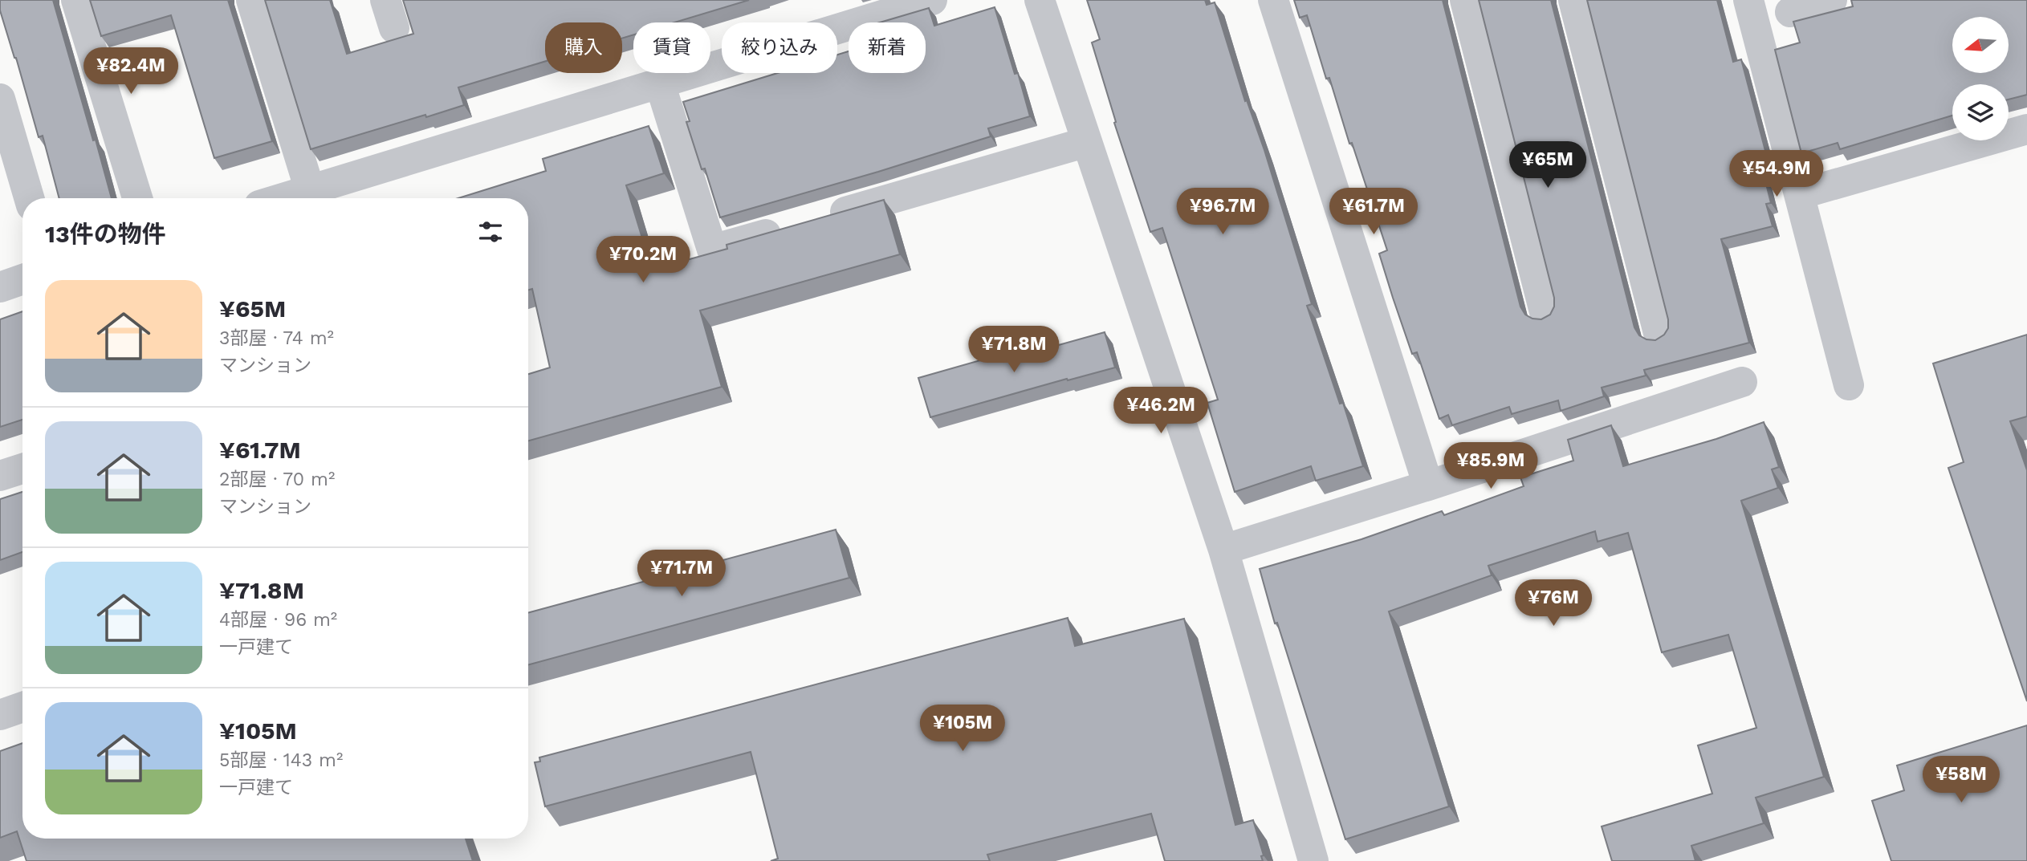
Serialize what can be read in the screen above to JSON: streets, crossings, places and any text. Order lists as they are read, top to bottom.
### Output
{
  "north": "left",
  "page": {
    "chip": [
      "購入",
      "賃貸",
      "絞り込み",
      "新着"
    ],
    "price": [
      "¥82.4M",
      "¥65M",
      "¥54.9M",
      "¥96.7M",
      "¥61.7M",
      "¥70.2M",
      "¥71.8M",
      "¥46.2M",
      "¥85.9M",
      "¥71.7M",
      "¥76M",
      "¥105M",
      "¥58M"
    ],
    "heading": "13件の物件",
    "list": [
      {
        "name": "¥65M",
        "note": "3部屋 · 74 m² · マンション"
      },
      {
        "name": "¥61.7M",
        "note": "2部屋 · 70 m² · マンション"
      },
      {
        "name": "¥71.8M",
        "note": "4部屋 · 96 m² · 一戸建て"
      },
      {
        "name": "¥105M",
        "note": "5部屋 · 143 m² · 一戸建て"
      }
    ]
  }
}
